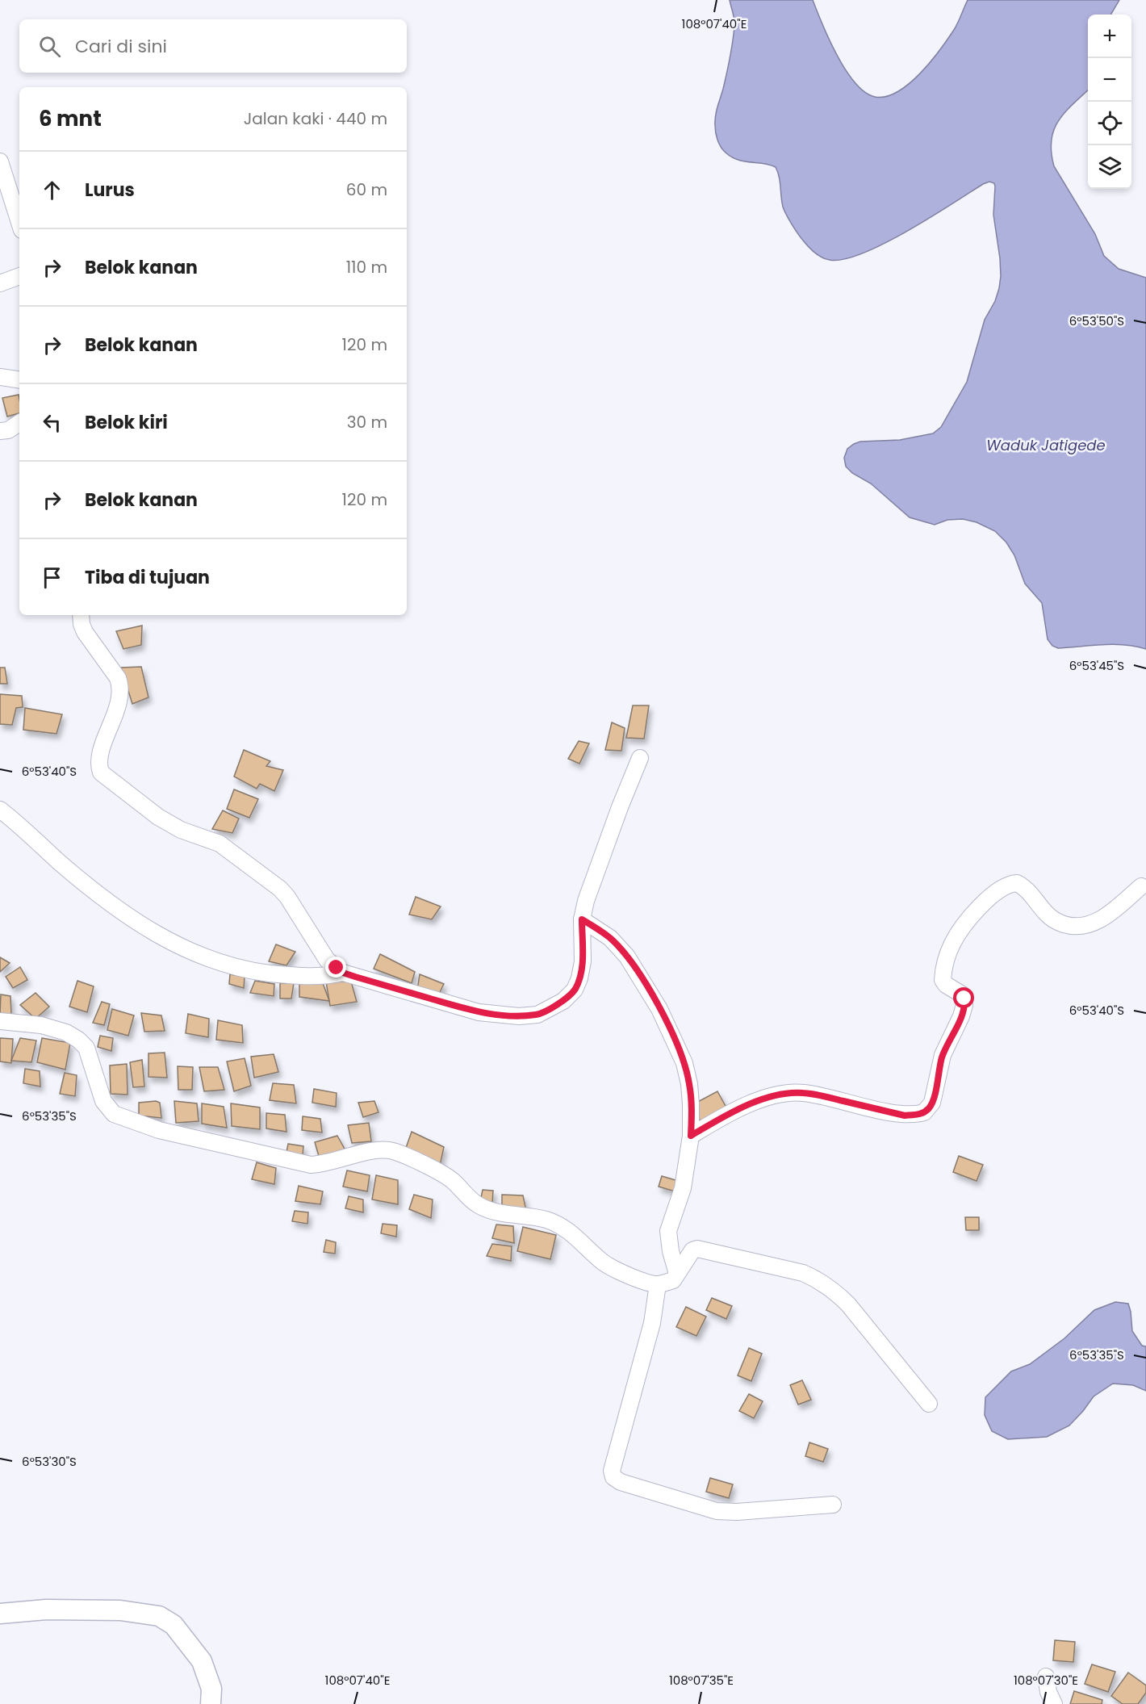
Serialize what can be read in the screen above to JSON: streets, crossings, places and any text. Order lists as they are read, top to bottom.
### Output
{
  "water": ["Waduk Jatigede"],
  "page": {
    "map_buttons": ["+", "−"],
    "search": "Cari di sini",
    "heading": ["6 mnt", "Jalan kaki · 440 m"],
    "list": [
      ["Lurus", "60 m"],
      ["Belok kanan", "110 m"],
      ["Belok kanan", "120 m"],
      ["Belok kiri", "30 m"],
      ["Belok kanan", "120 m"],
      "Tiba di tujuan"
    ]
  },
  "coordinates": [
    "108°07'40\"E",
    "6°53'50\"S",
    "6°53'45\"S",
    "6°53'40\"S",
    "6°53'35\"S",
    "6°53'30\"S",
    "108°07'35\"E",
    "108°07'30\"E"
  ]
}
